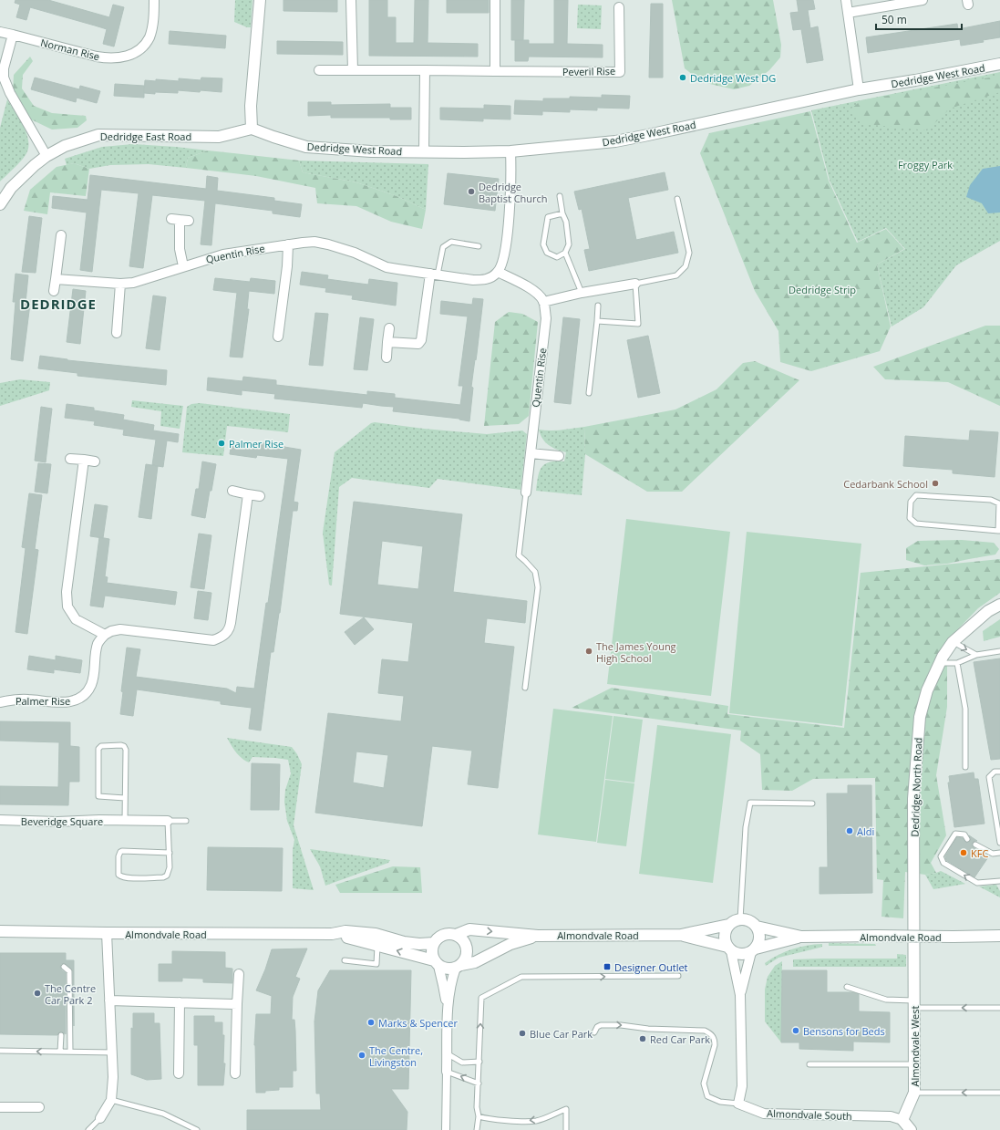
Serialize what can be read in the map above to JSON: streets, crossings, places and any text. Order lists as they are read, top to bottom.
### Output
{
  "streets": {
    "street": [
      "Norman Rise",
      "Peveril Rise",
      "Dedridge West Road",
      "Dedridge East Road",
      "Quentin Rise",
      "Palmer Rise",
      "Dedridge North Road",
      "Beveridge Square",
      "Almondvale Road",
      "Almondvale West",
      "Almondvale South"
    ]
  },
  "crossings": [
    ["Dedridge West Road", "Dedridge East Road"],
    ["Dedridge North Road", "Almondvale West"],
    ["Almondvale West", "Almondvale South"]
  ],
  "districts": ["DEDRIDGE"],
  "parks": ["Froggy Park", "Dedridge Strip"],
  "places": {
    "other": [
      "Dedridge West DG",
      "Dedridge Baptist Church",
      "Palmer Rise",
      "Cedarbank School",
      "The James Young High School",
      "Aldi",
      "KFC",
      "The Centre Car Park 2",
      "Marks & Spencer",
      "Bensons for Beds",
      "Blue Car Park",
      "Red Car Park",
      "The Centre, Livingston"
    ],
    "transit": ["Designer Outlet"]
  },
  "scale_bar": "50 m"
}
